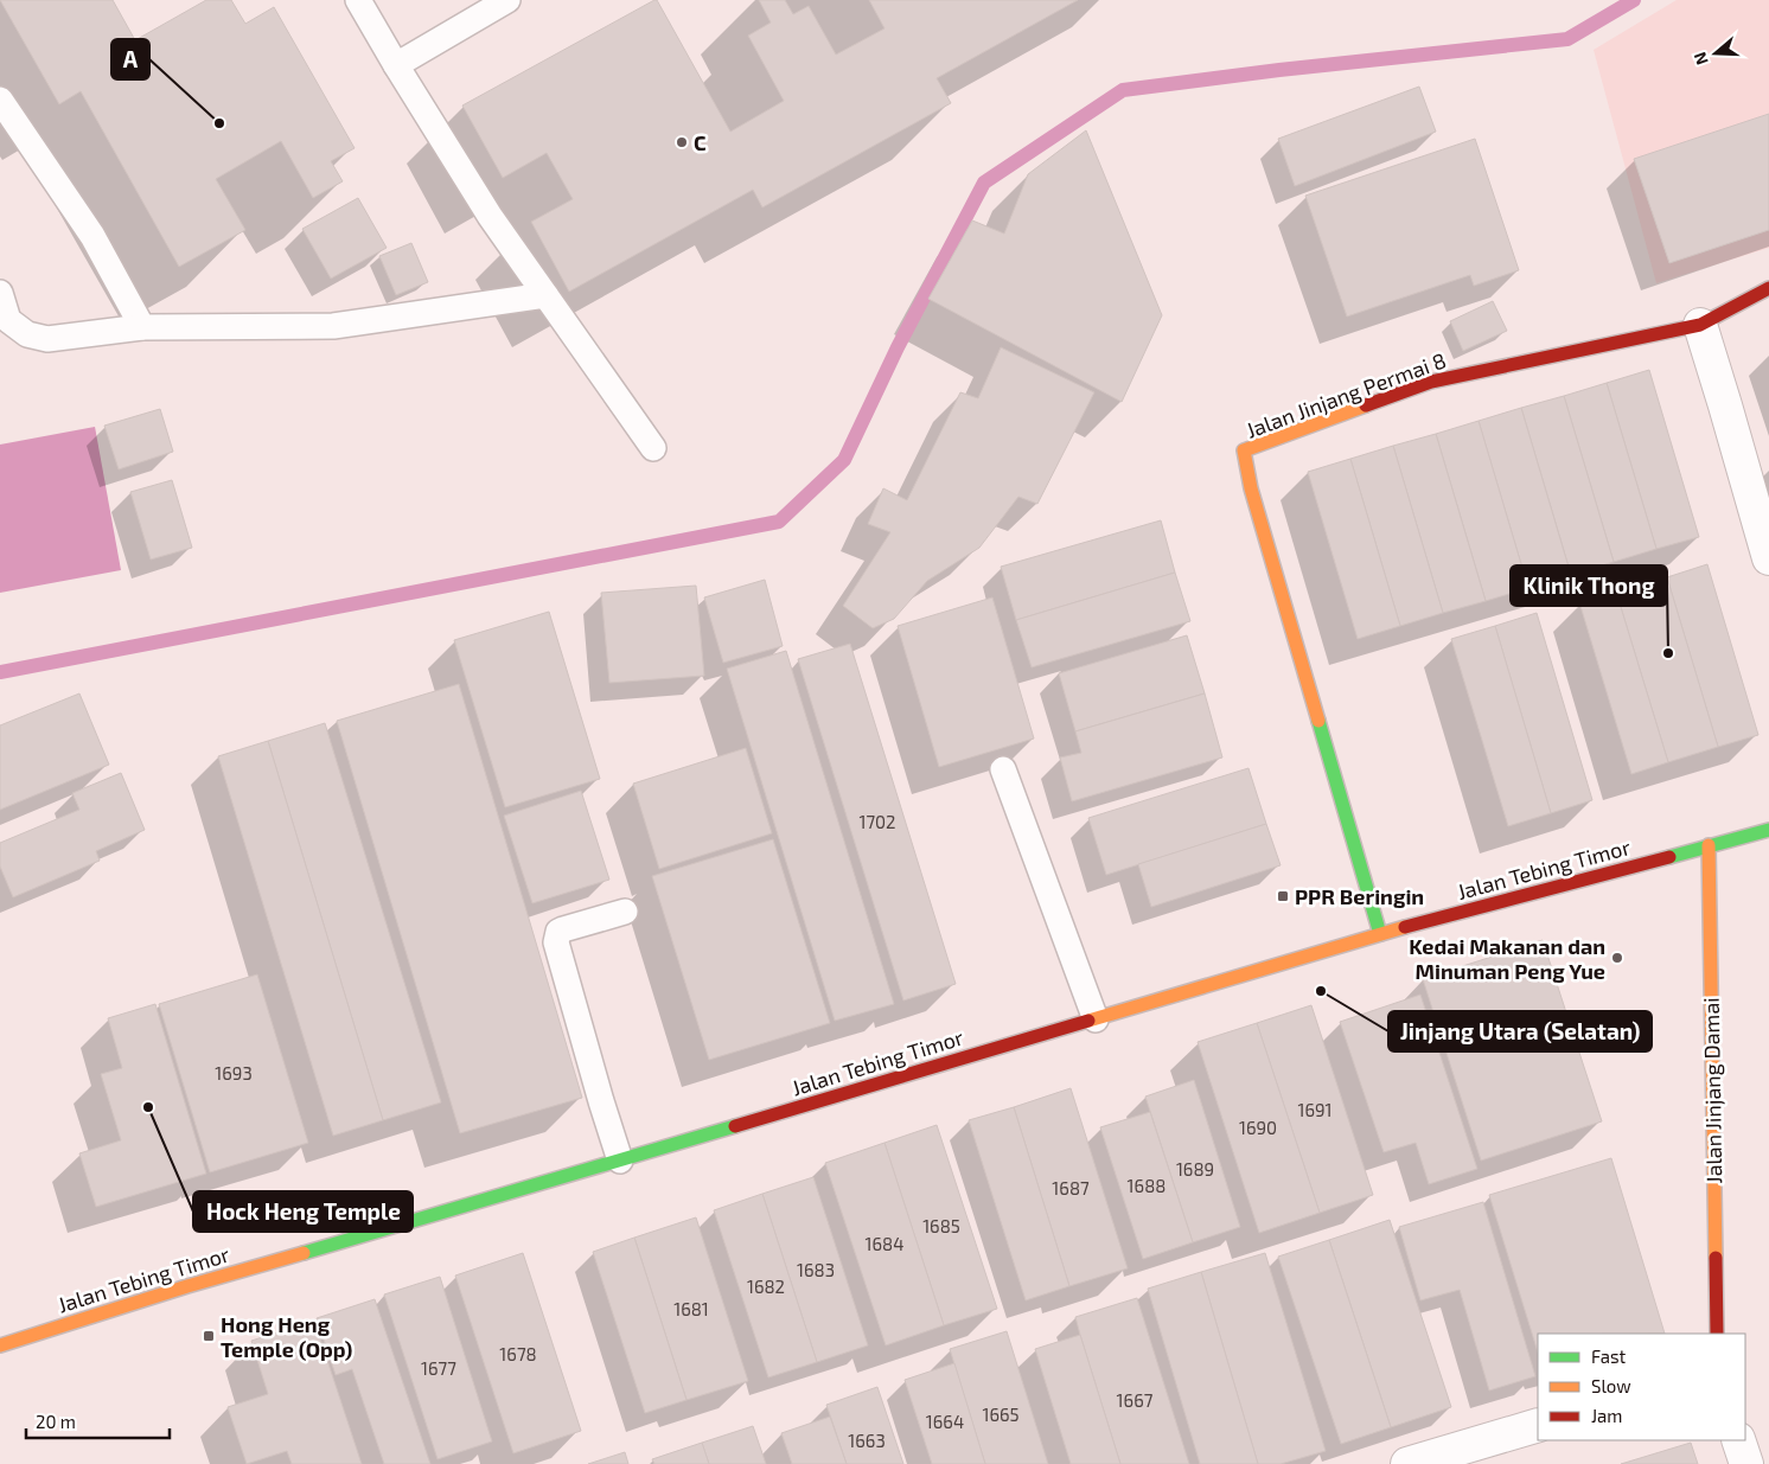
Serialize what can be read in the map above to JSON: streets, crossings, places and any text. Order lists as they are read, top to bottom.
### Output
{
  "streets": {
    "street": ["Jalan Jinjang Permai 8", "Jalan Tebing Timor", "Jalan Jinjang Damai"]
  },
  "crossings": [
    ["Jalan Jinjang Permai 8", "Jalan Tebing Timor"],
    ["Jalan Tebing Timor", "Jalan Jinjang Damai"]
  ],
  "places": {
    "other": [
      "A",
      "C",
      "Klinik Thong",
      "Kedai Makanan dan Minuman Peng Yue",
      "Jinjang Utara (Selatan)",
      "Hock Heng Temple"
    ],
    "transit": ["PPR Beringin", "Hong Heng Temple (Opp)"]
  },
  "house_numbers": [
    "1702",
    "1693",
    "1691",
    "1690",
    "1689",
    "1688",
    "1687",
    "1685",
    "1684",
    "1683",
    "1682",
    "1681",
    "1678",
    "1677",
    "1667",
    "1665",
    "1664",
    "1663"
  ],
  "legend": ["Fast", "Slow", "Jam"],
  "scale_bar": "20 m",
  "north": "left"
}
